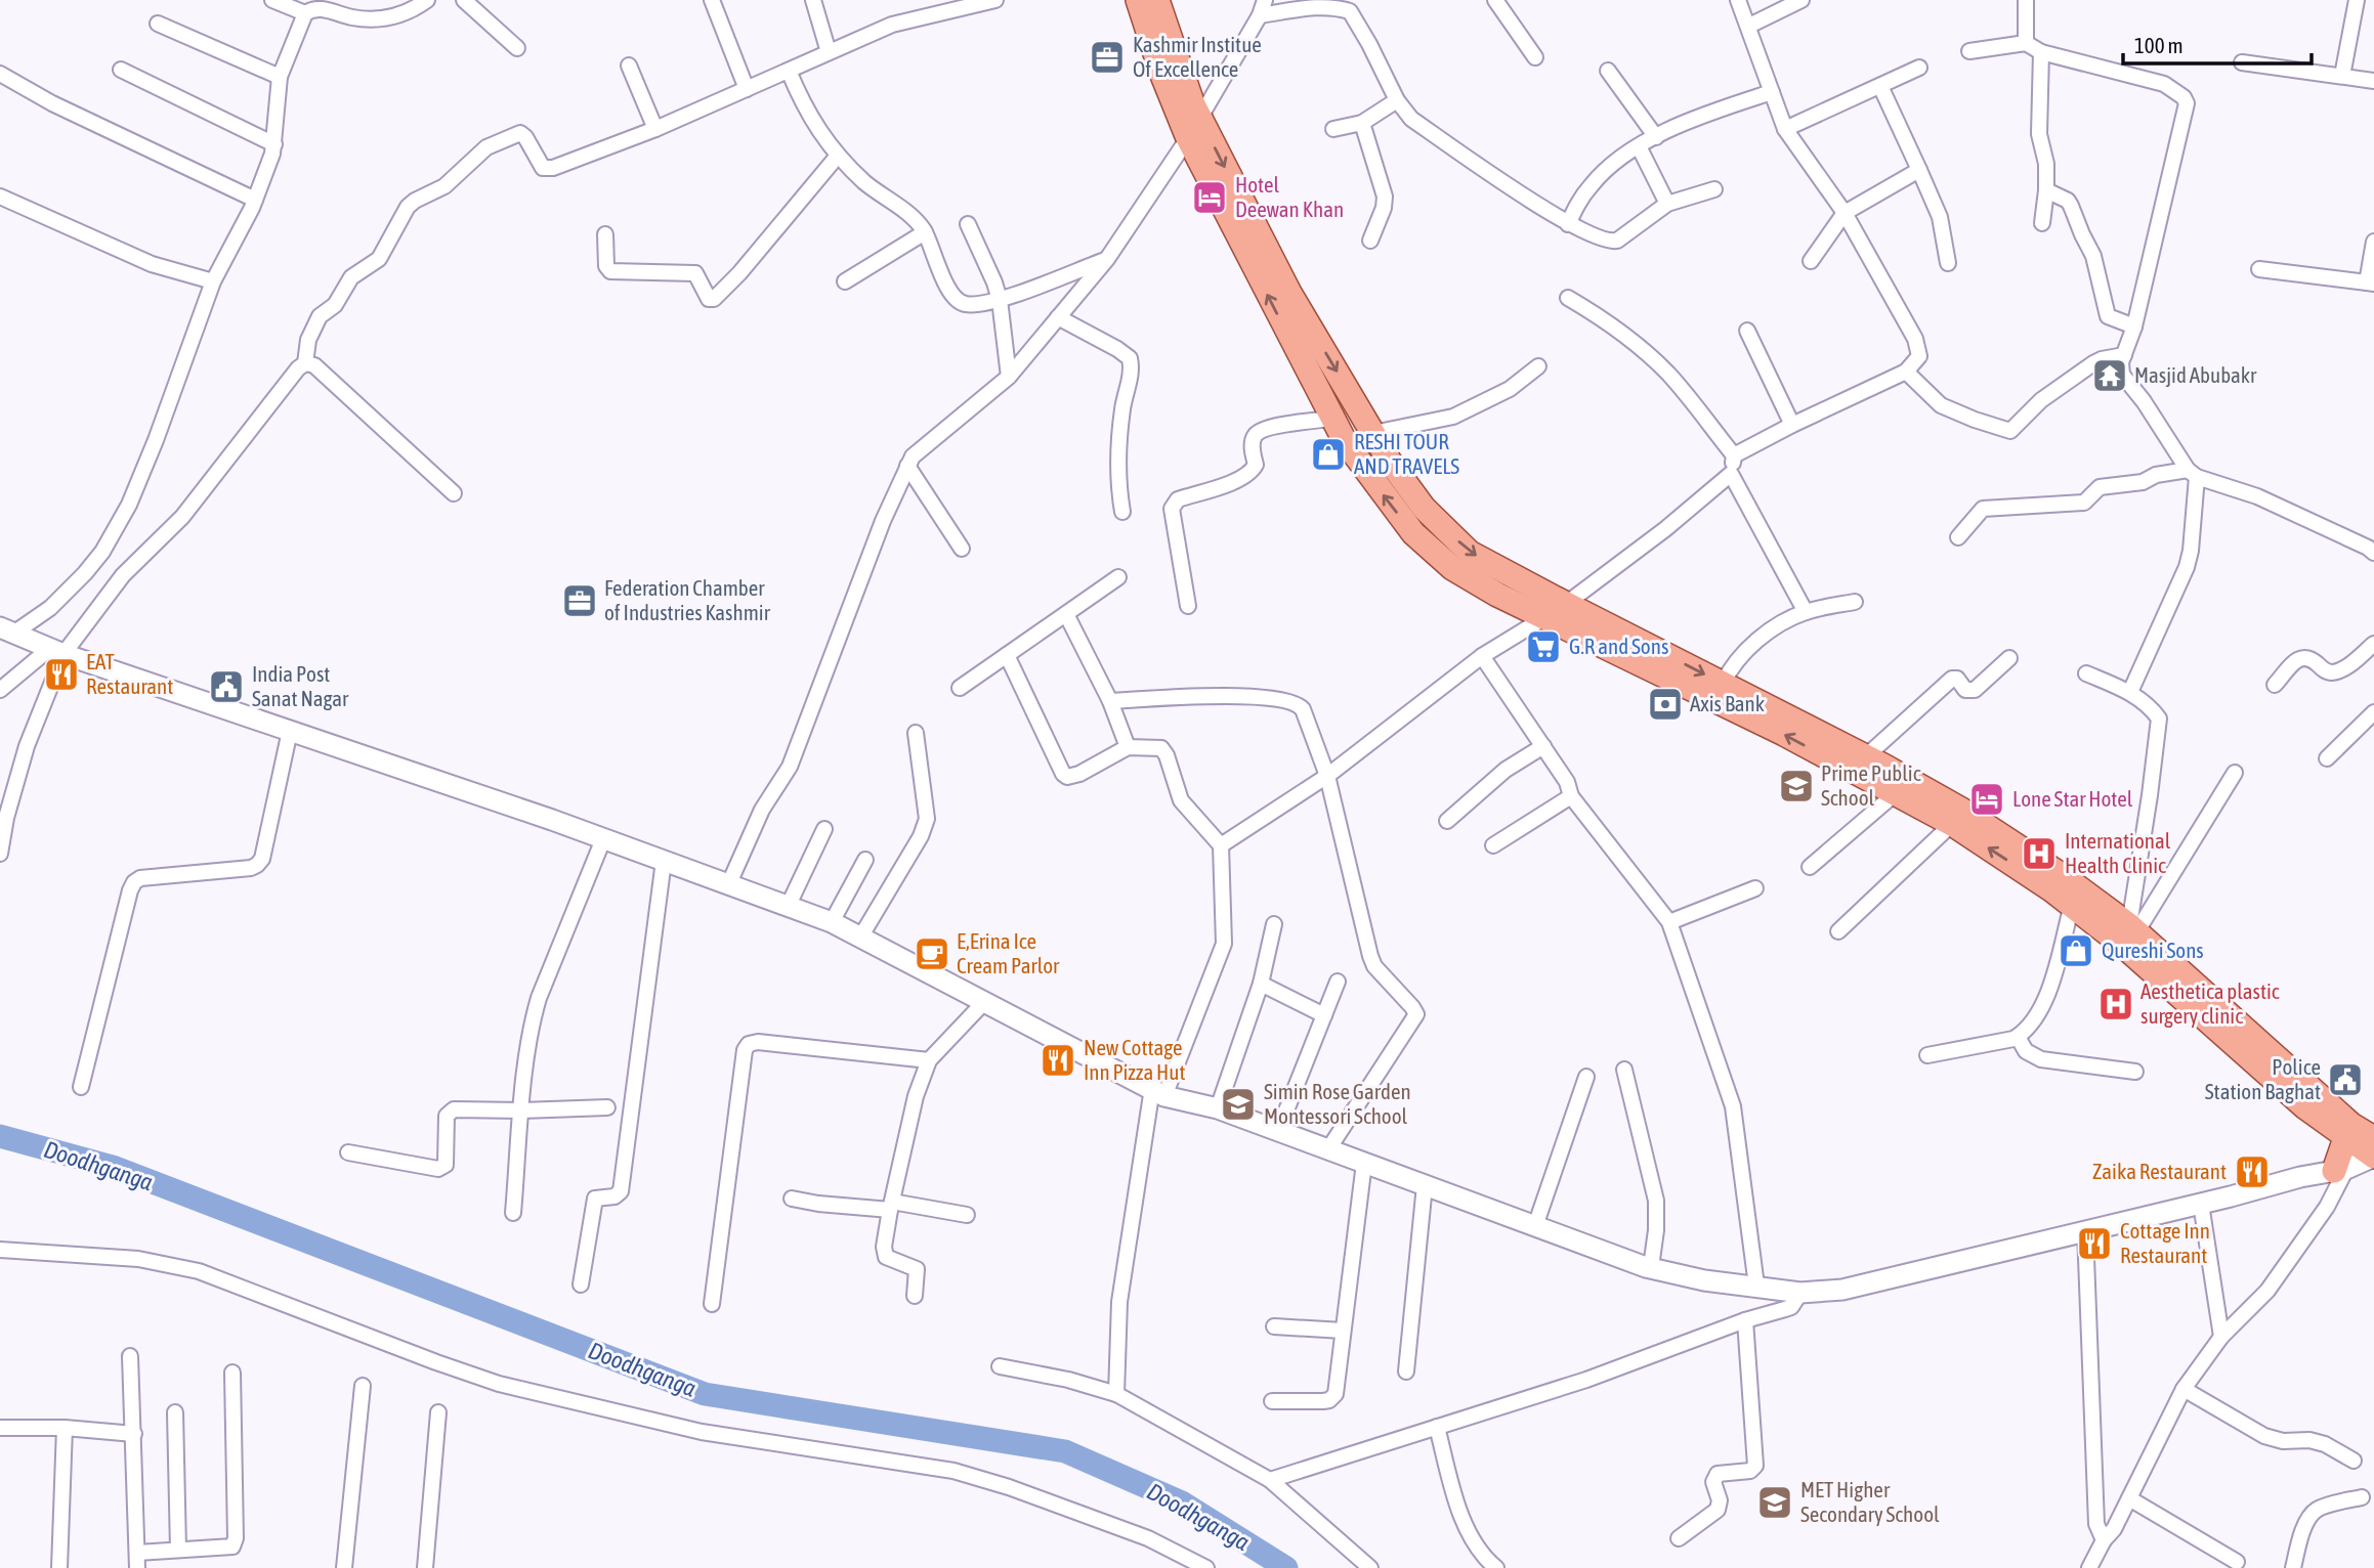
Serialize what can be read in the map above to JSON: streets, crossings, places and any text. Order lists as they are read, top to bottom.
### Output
{
  "water": ["Doodhganga"],
  "places": {
    "office": ["Kashmir Institue Of Excellence", "Federation Chamber of Industries Kashmir"],
    "hotel": ["Hotel Deewan Khan", "Lone Star Hotel"],
    "temple": ["Masjid Abubakr"],
    "shop": ["RESHI TOUR AND TRAVELS", "Qureshi Sons"],
    "supermarket": ["G.R and Sons"],
    "restaurant": [
      "EAT Restaurant",
      "New Cottage Inn Pizza Hut",
      "Zaika Restaurant",
      "Cottage Inn Restaurant"
    ],
    "public building": ["India Post Sanat Nagar", "Police Station Baghat"],
    "bank": ["Axis Bank"],
    "school or university": ["Prime Public School", "Simin Rose Garden Montessori School", "MET Higher Secondary School"],
    "hospital": ["International Health Clinic", "Aesthetica plastic surgery clinic"],
    "cafe": ["E,Erina Ice Cream Parlor"]
  },
  "scale_bar": "100 m"
}
